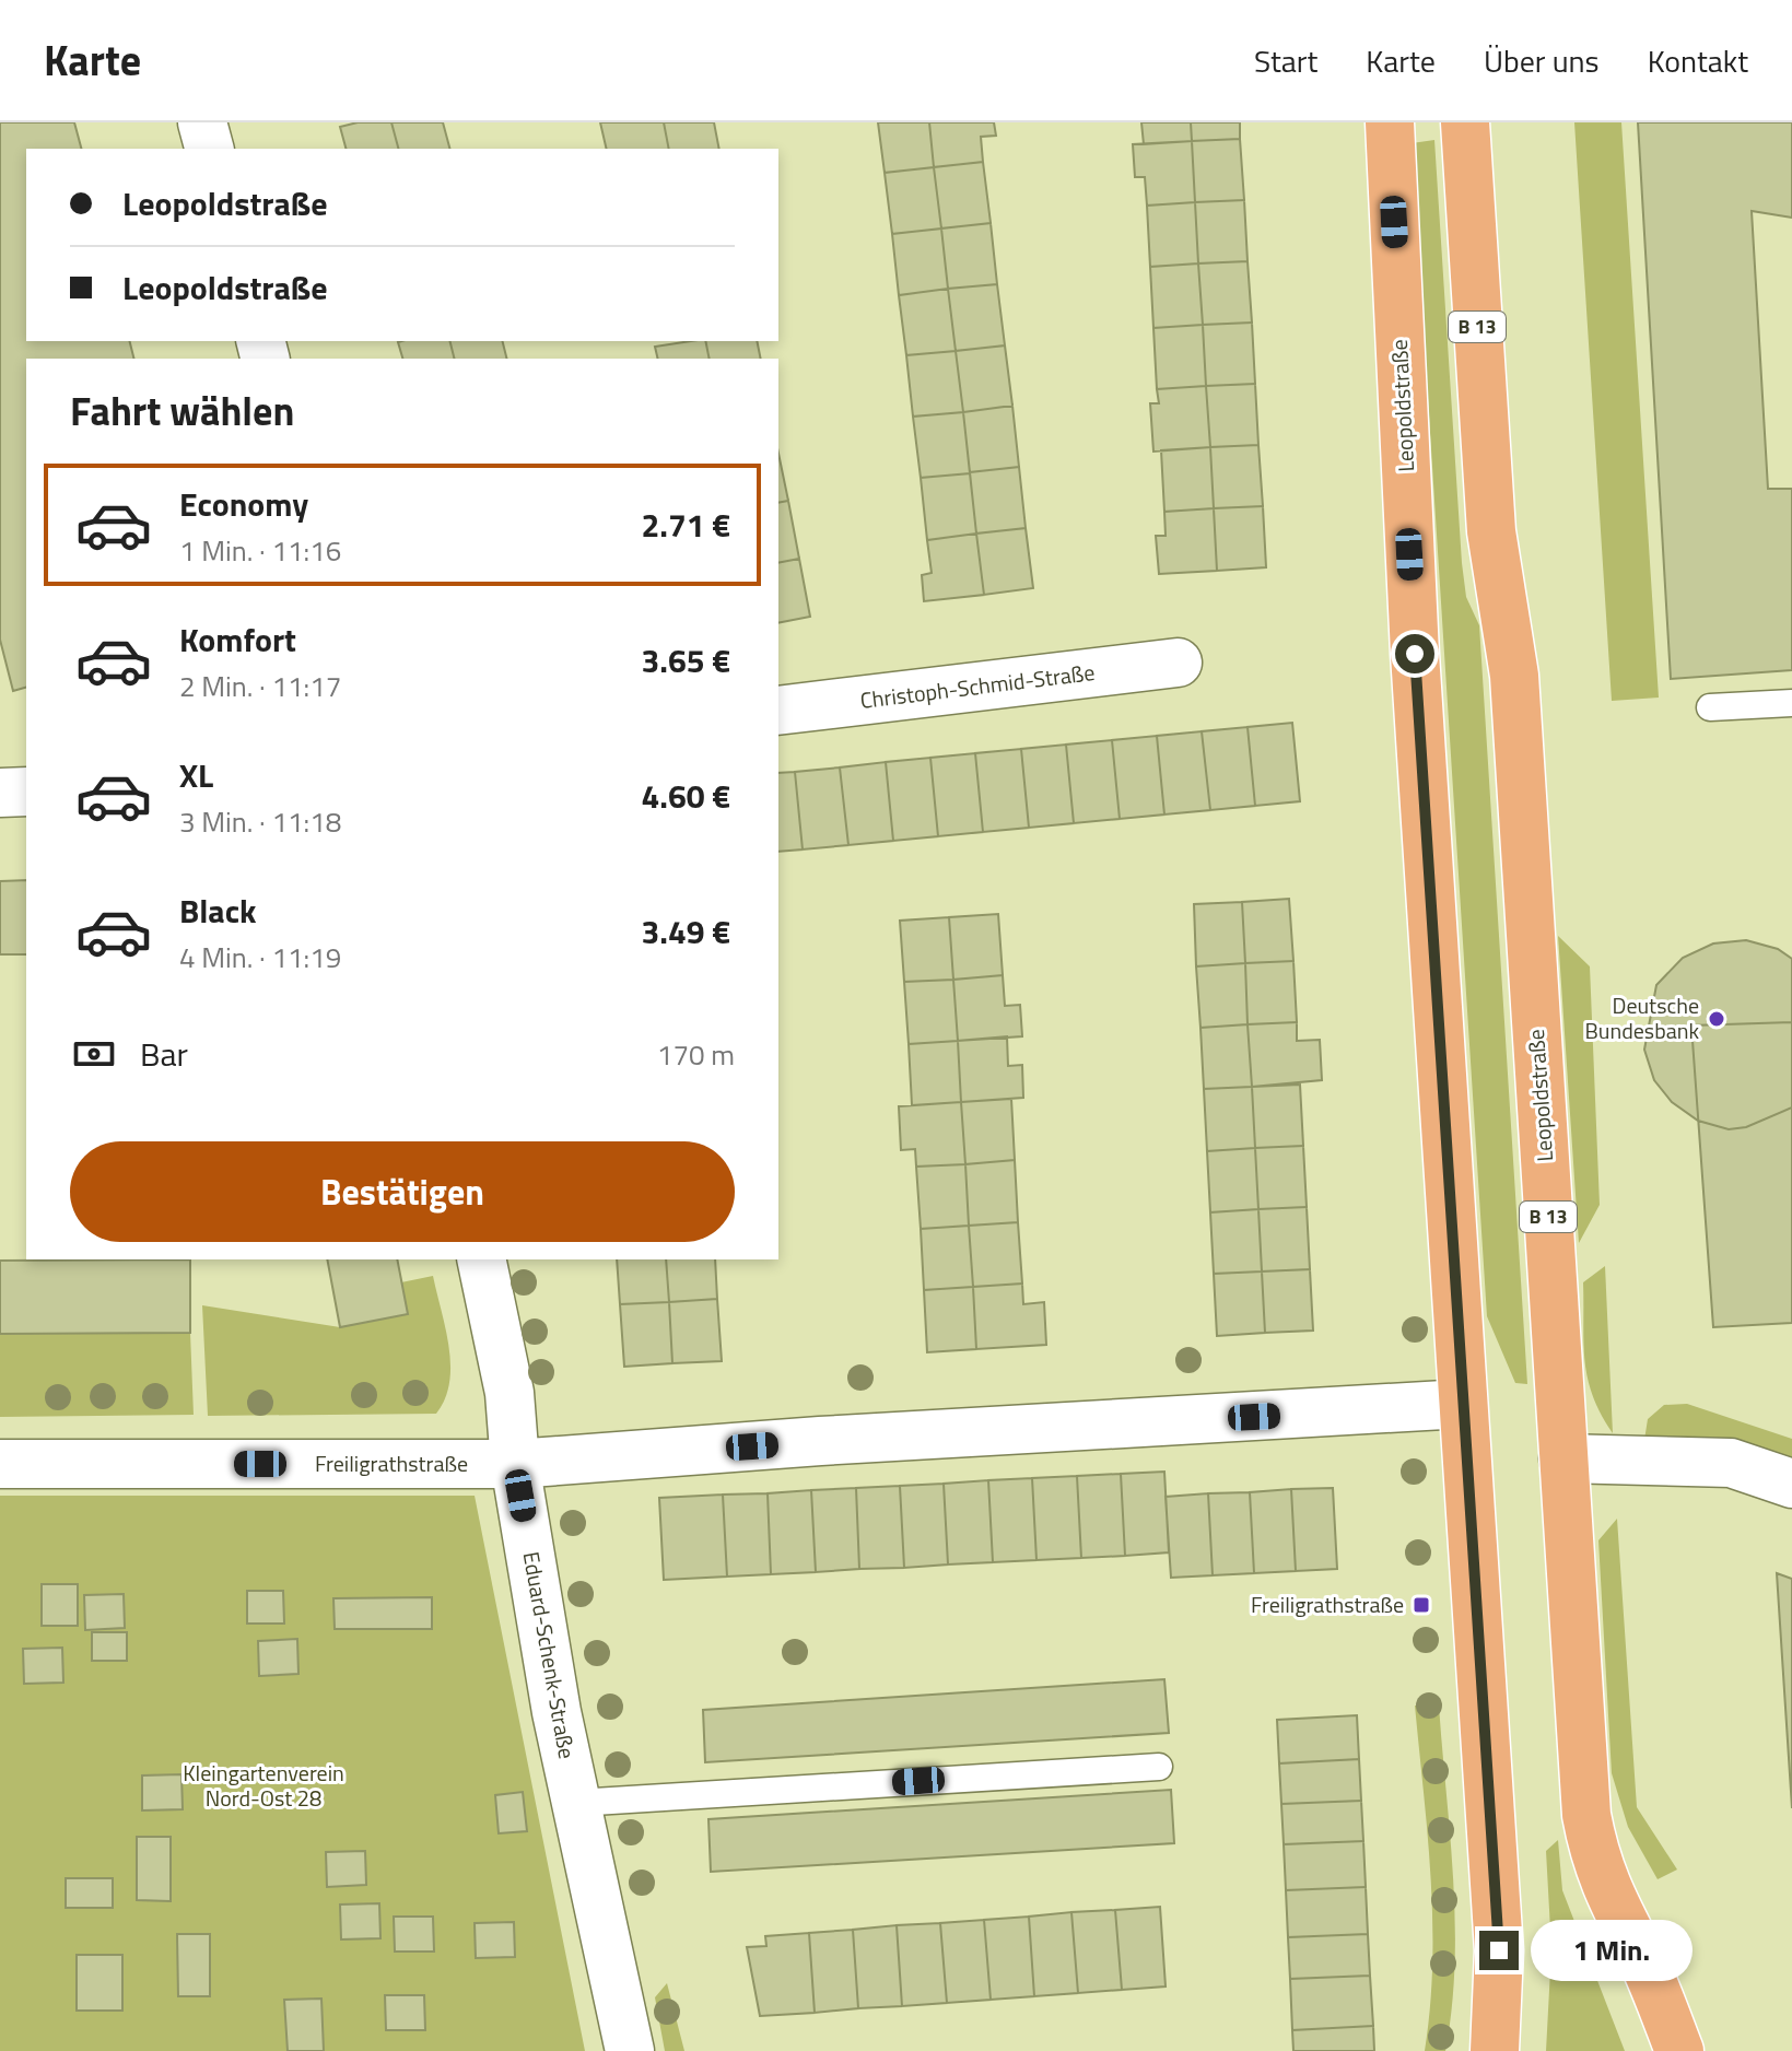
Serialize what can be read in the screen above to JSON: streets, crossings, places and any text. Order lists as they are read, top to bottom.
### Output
{
  "streets": {
    "main road": ["B 13", "Leopoldstraße"],
    "street": ["Christoph-Schmid-Straße", "Freiligrathstraße", "Eduard-Schenk-Straße"]
  },
  "crossings": [
    ["Leopoldstraße", "Freiligrathstraße"],
    ["Freiligrathstraße", "Eduard-Schenk-Straße"]
  ],
  "parks": ["Kleingartenverein Nord-Ost 28"],
  "places": {
    "other": ["Deutsche Bundesbank"],
    "transit": ["Freiligrathstraße"]
  },
  "page": {
    "header": "Karte",
    "nav": [
      "Start",
      "Karte",
      "Über uns",
      "Kontakt"
    ],
    "banner": ["Leopoldstraße", "Leopoldstraße"],
    "heading": "Fahrt wählen",
    "list": [
      {
        "name": "Economy",
        "note": "1 Min. · 11:16",
        "value": "2.71 €"
      },
      {
        "name": "Komfort",
        "note": "2 Min. · 11:17",
        "value": "3.65 €"
      },
      {
        "name": "XL",
        "note": "3 Min. · 11:18",
        "value": "4.60 €"
      },
      {
        "name": "Black",
        "note": "4 Min. · 11:19",
        "value": "3.49 €"
      }
    ],
    "pay": ["Bar", "170 m"],
    "buttons": "Bestätigen",
    "bubble": "1 Min."
  }
}
